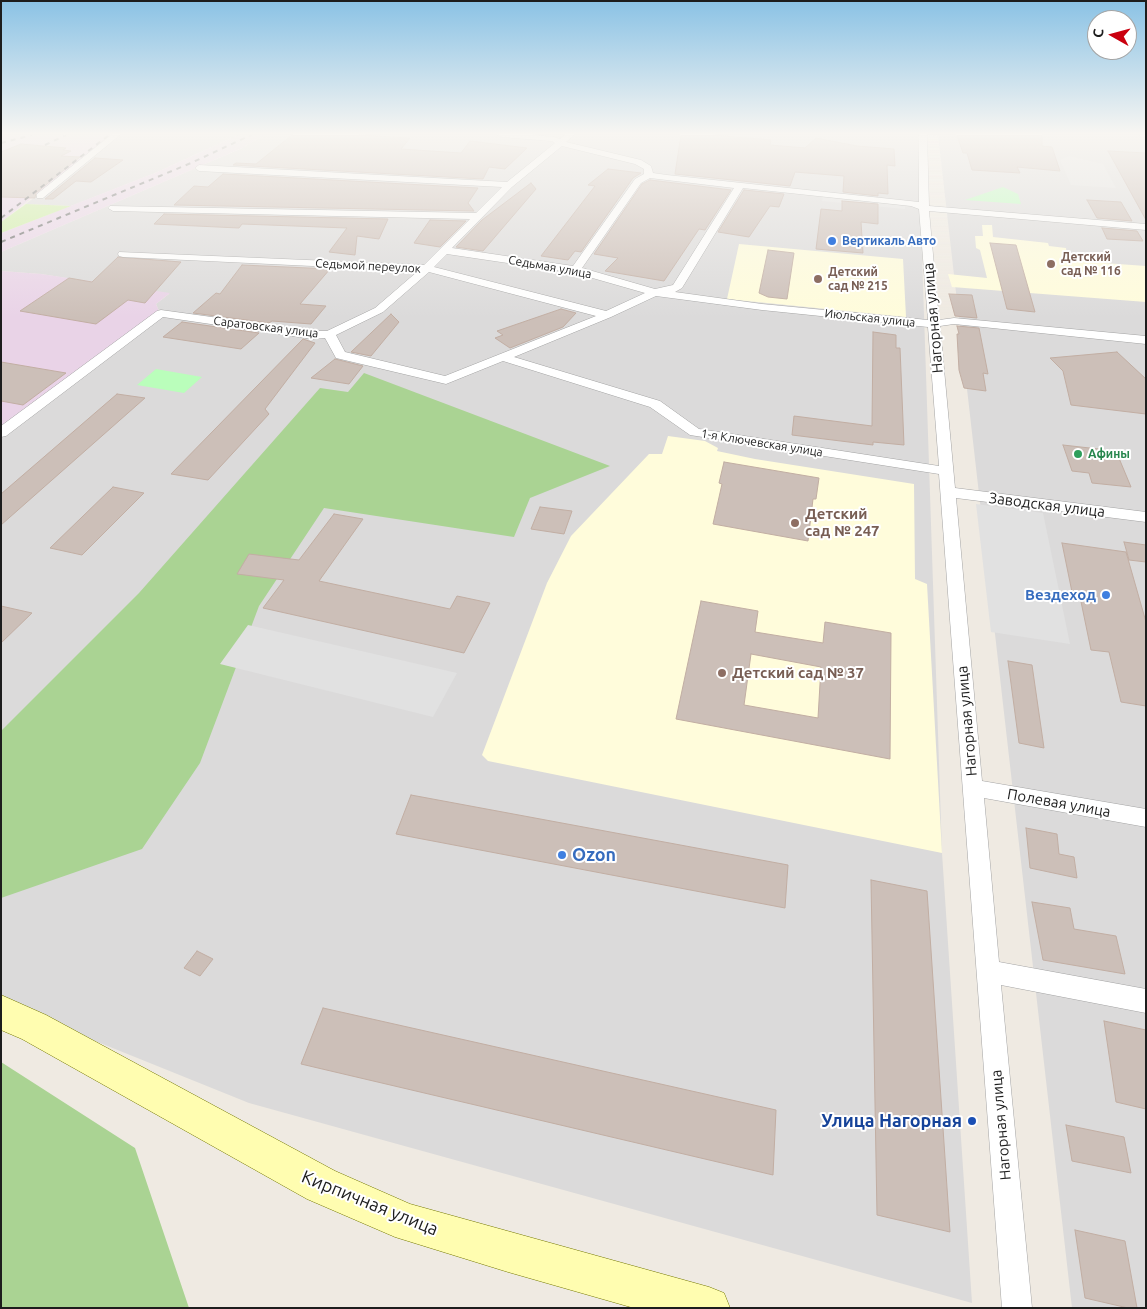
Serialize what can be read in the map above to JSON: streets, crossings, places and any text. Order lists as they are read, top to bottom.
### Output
{
  "streets": {
    "street": [
      "Седьмой переулок",
      "Седьмая улица",
      "Июльская улица",
      "Нагорная улица",
      "Саратовская улица",
      "1-я Ключевская улица",
      "Заводская улица",
      "Полевая улица",
      "Кирпичная улица"
    ]
  },
  "crossings": [
    ["Седьмой переулок", "Саратовская улица"],
    ["Седьмая улица", "Июльская улица"],
    ["Седьмая улица", "Саратовская улица"],
    ["Июльская улица", "Нагорная улица"],
    ["Нагорная улица", "1-я Ключевская улица"],
    ["Нагорная улица", "Заводская улица"],
    ["Нагорная улица", "Полевая улица"]
  ],
  "places": [
    "Вертикаль Авто",
    "Детский сад № 116",
    "Детский сад № 215",
    "Афины",
    "Детский сад № 247",
    "Вездеход",
    "Детский сад № 37",
    "Ozon",
    "Улица Нагорная"
  ],
  "north": "left"
}
